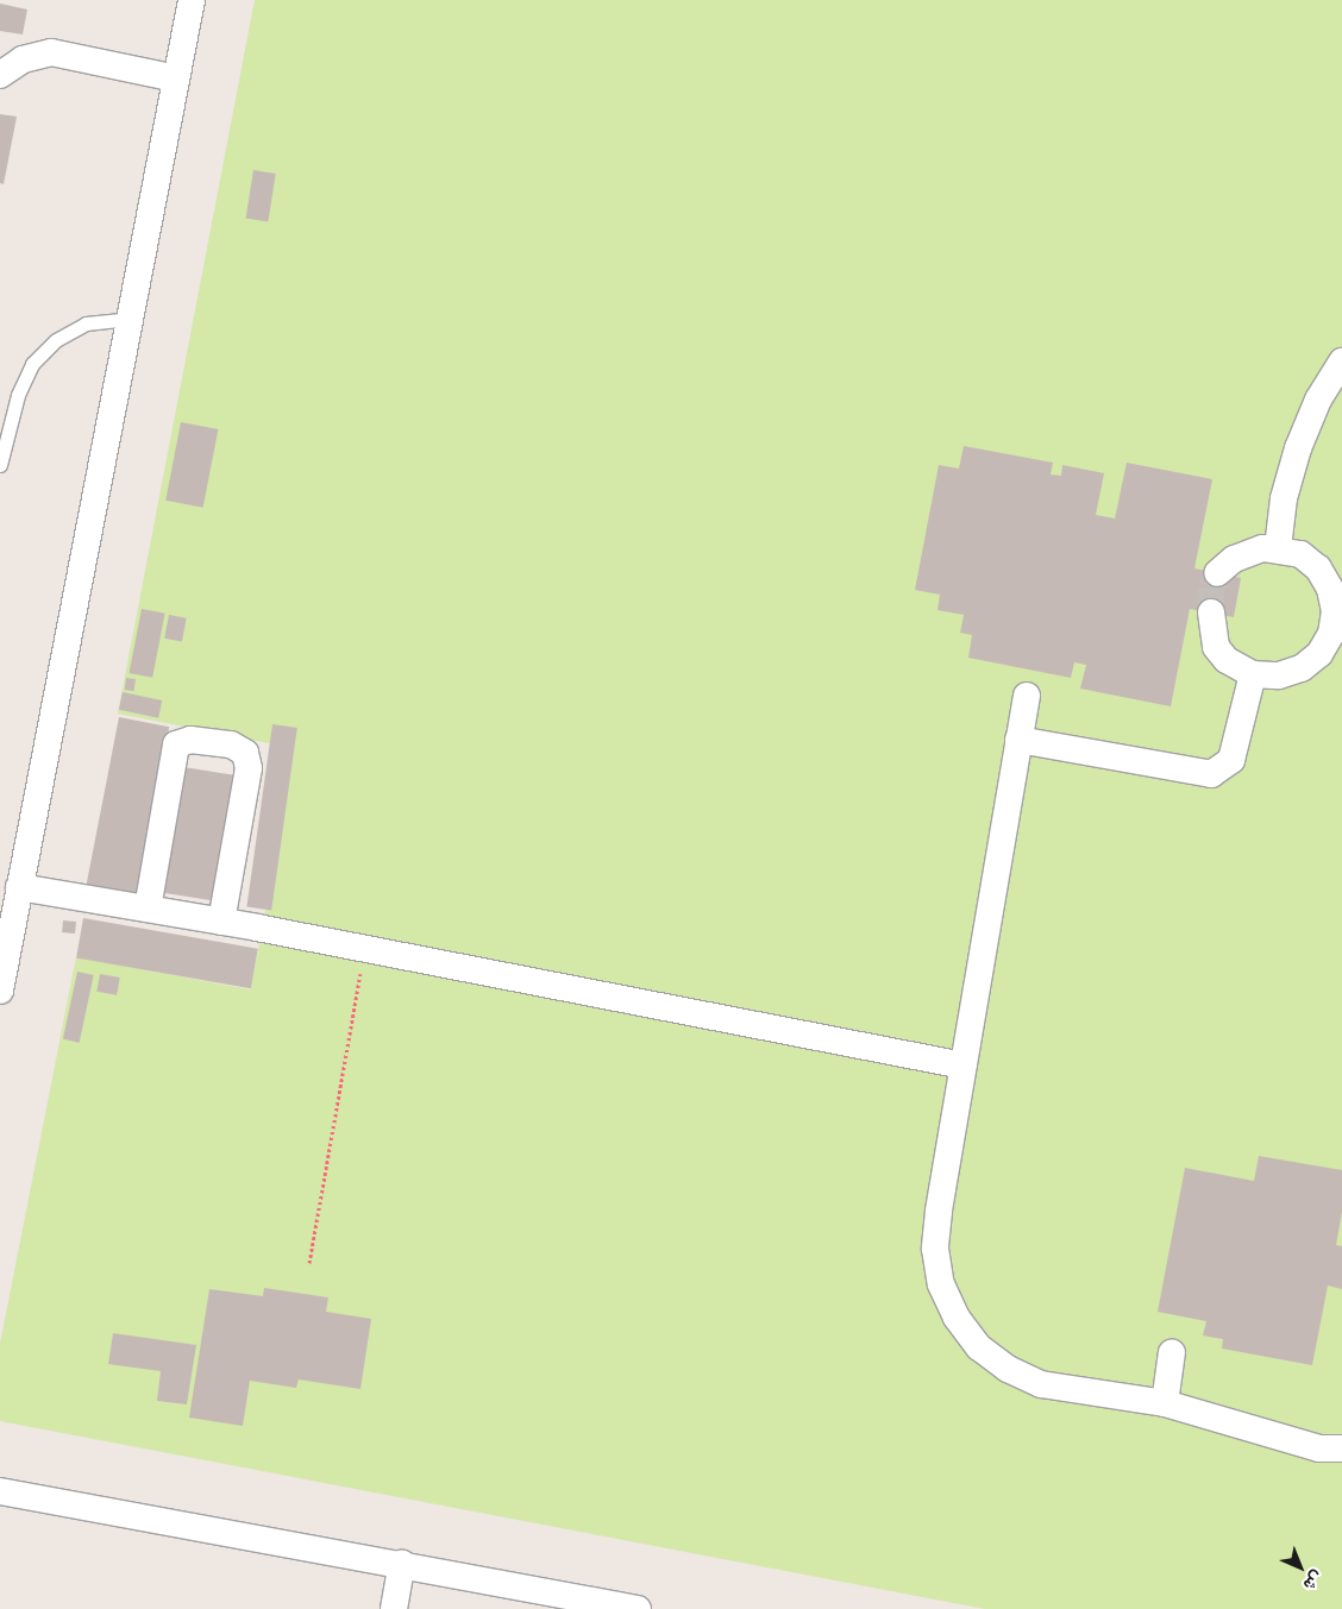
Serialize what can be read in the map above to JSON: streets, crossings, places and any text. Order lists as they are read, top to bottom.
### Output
{
  "north": "bottom right"
}
